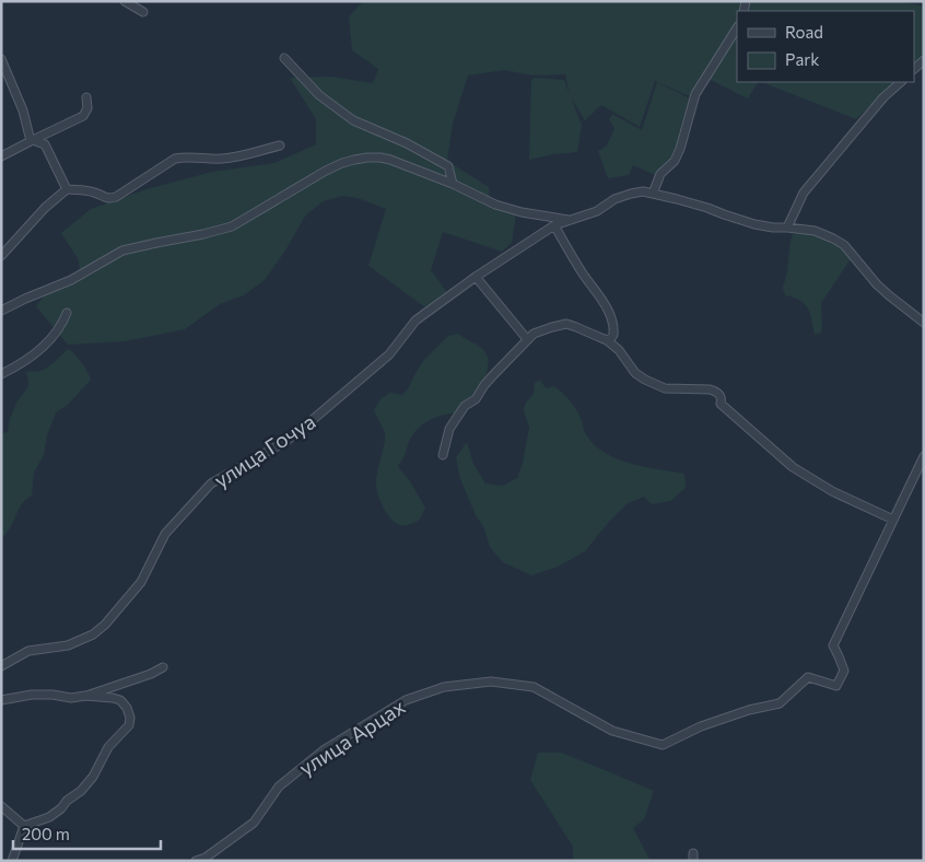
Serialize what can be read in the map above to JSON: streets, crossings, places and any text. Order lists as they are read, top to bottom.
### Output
{
  "streets": {
    "street": ["улица Гочуа", "улица Арцах"]
  },
  "legend": ["Road", "Park"],
  "scale_bar": "200 m"
}
